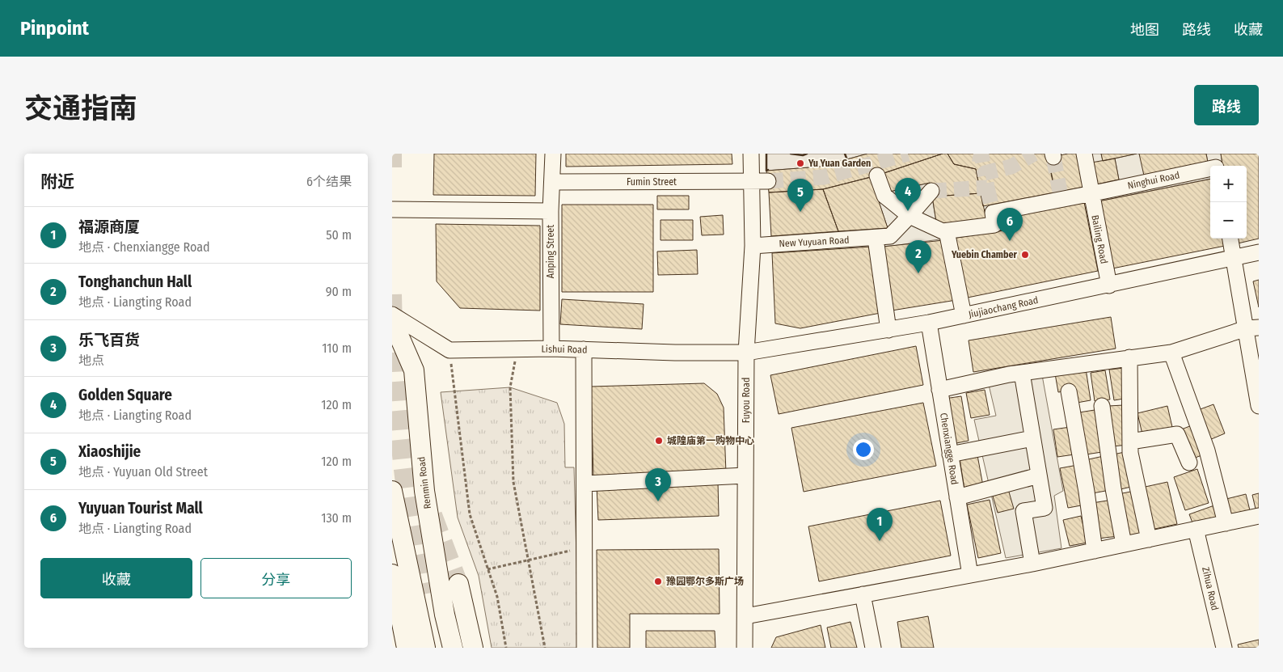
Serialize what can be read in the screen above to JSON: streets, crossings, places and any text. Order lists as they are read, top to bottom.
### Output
{
  "streets": {
    "main road": ["Renmin Road"],
    "street": [
      "Ninghui Road",
      "Fumin Street",
      "Bailing Road",
      "New Yuyuan Road",
      "Anping Street",
      "Jiujiaochang Road",
      "Lishui Road",
      "Fuyou Road",
      "Chenxiangge Road",
      "Zihua Road"
    ]
  },
  "crossings": [
    ["Ninghui Road", "Bailing Road"],
    ["Fumin Street", "Anping Street"],
    ["Fumin Street", "Fuyou Road"],
    ["Bailing Road", "Jiujiaochang Road"],
    ["New Yuyuan Road", "Fuyou Road"],
    ["Anping Street", "Lishui Road"],
    ["Jiujiaochang Road", "Lishui Road"],
    ["Jiujiaochang Road", "Fuyou Road"],
    ["Jiujiaochang Road", "Chenxiangge Road"],
    ["Lishui Road", "Fuyou Road"]
  ],
  "places": [
    "Yu Yuan Garden",
    "Yuebin Chamber",
    "城隍庙第一购物中心",
    "豫园鄂尔多斯广场"
  ],
  "page": {
    "header": "Pinpoint",
    "nav": ["地图", "路线", "收藏"],
    "title": "交通指南",
    "buttons": [
      "路线",
      ["收藏", "分享"]
    ],
    "heading": ["附近", "6个结果"],
    "map_buttons": ["+", "−"],
    "pins": [
      "4",
      "5",
      "6",
      "2",
      "3",
      "1"
    ],
    "list": [
      {
        "mark": "1",
        "name": "福源商厦",
        "note": "地点 · Chenxiangge Road",
        "value": "50 m"
      },
      {
        "mark": "2",
        "name": "Tonghanchun Hall",
        "note": "地点 · Liangting Road",
        "value": "90 m"
      },
      {
        "mark": "3",
        "name": "乐飞百货",
        "note": "地点",
        "value": "110 m"
      },
      {
        "mark": "4",
        "name": "Golden Square",
        "note": "地点 · Liangting Road",
        "value": "120 m"
      },
      {
        "mark": "5",
        "name": "Xiaoshijie",
        "note": "地点 · Yuyuan Old Street",
        "value": "120 m"
      },
      {
        "mark": "6",
        "name": "Yuyuan Tourist Mall",
        "note": "地点 · Liangting Road",
        "value": "130 m"
      }
    ]
  }
}
